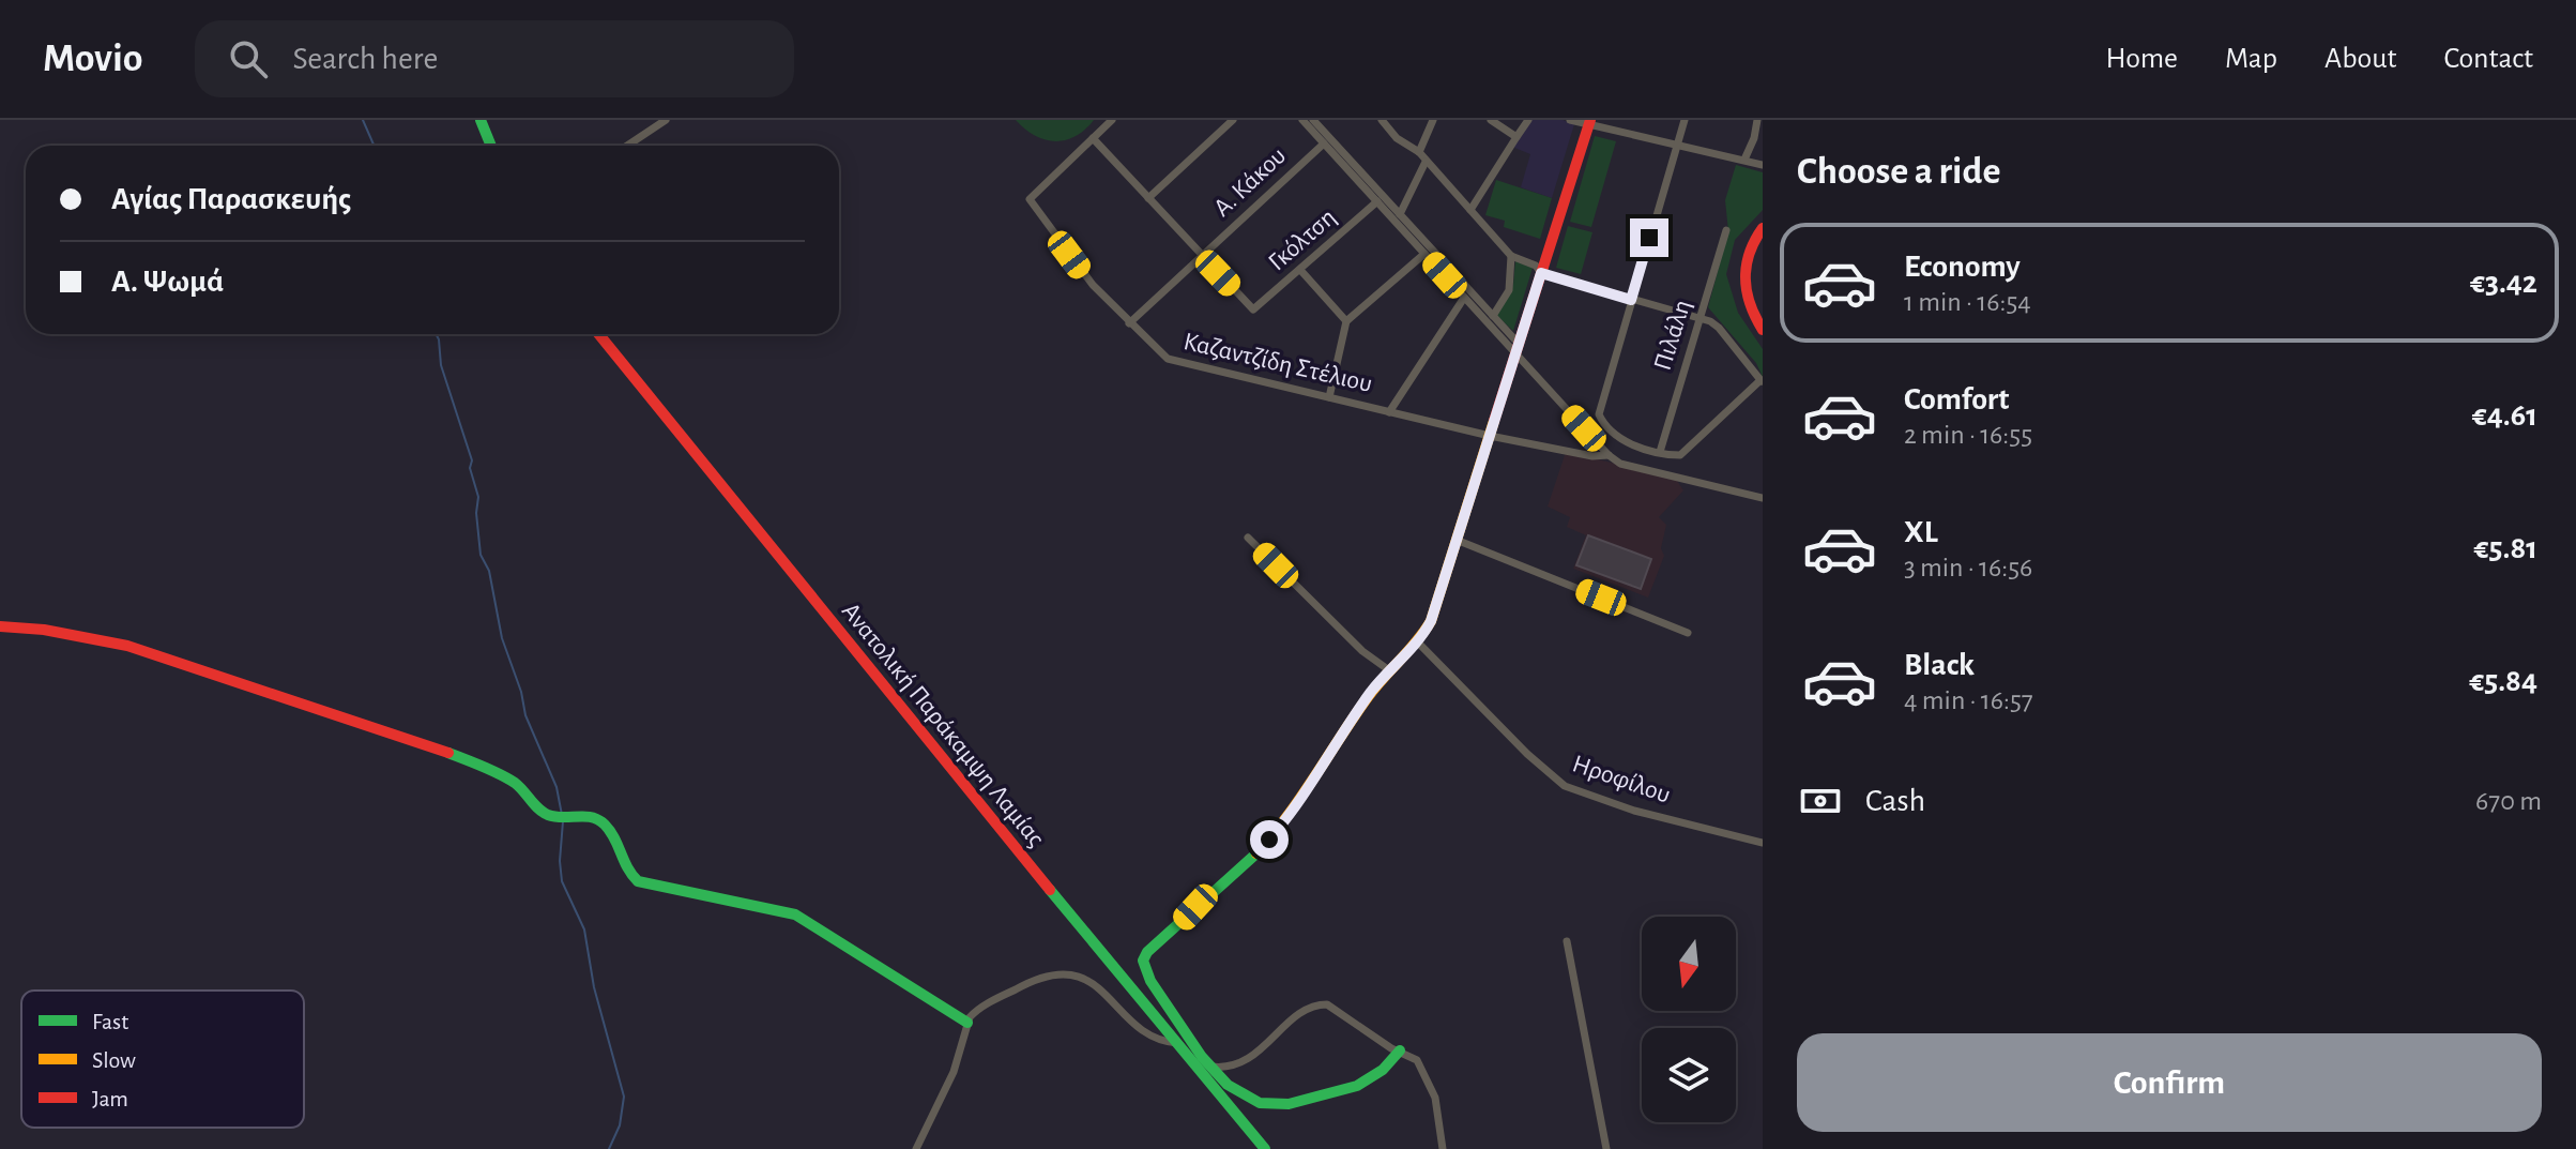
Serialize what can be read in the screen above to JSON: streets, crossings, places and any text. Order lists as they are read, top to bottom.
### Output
{
  "streets": {
    "street": [
      "Α. Κάκου",
      "Γκόλτση",
      "Πιλάλη",
      "Καζαντζίδη Στέλιου",
      "Ανατολική Παράκαμψη Λαμίας",
      "Ηροφίλου"
    ]
  },
  "crossings": [
    ["Α. Κάκου", "Γκόλτση"],
    ["Α. Κάκου", "Καζαντζίδη Στέλιου"]
  ],
  "legend": ["Fast", "Slow", "Jam"],
  "north": "bottom",
  "page": {
    "header": "Movio",
    "search": "Search here",
    "nav": [
      "Home",
      "Map",
      "About",
      "Contact"
    ],
    "heading": "Choose a ride",
    "banner": ["Αγίας Παρασκευής", "Α. Ψωμά"],
    "list": [
      {
        "name": "Economy",
        "note": "1 min · 16:54",
        "value": "€3.42"
      },
      {
        "name": "Comfort",
        "note": "2 min · 16:55",
        "value": "€4.61"
      },
      {
        "name": "XL",
        "note": "3 min · 16:56",
        "value": "€5.81"
      },
      {
        "name": "Black",
        "note": "4 min · 16:57",
        "value": "€5.84"
      }
    ],
    "pay": ["Cash", "670 m"],
    "buttons": "Confirm"
  }
}
